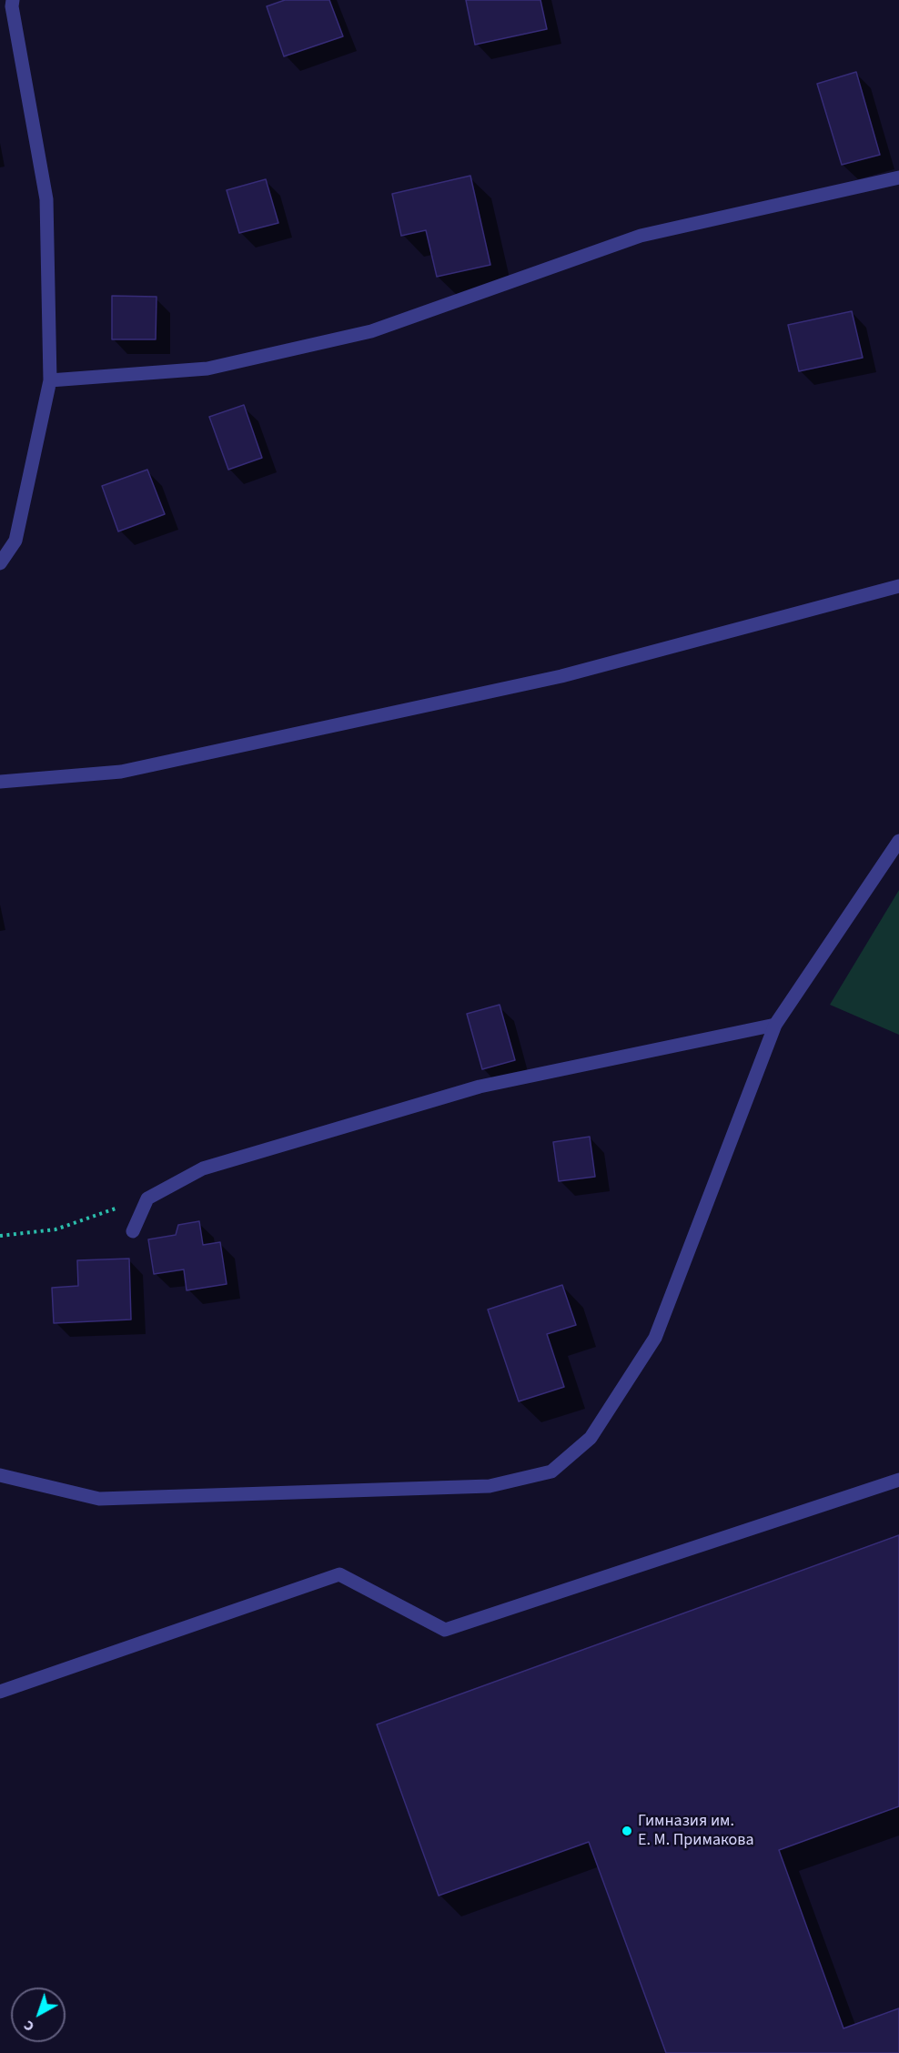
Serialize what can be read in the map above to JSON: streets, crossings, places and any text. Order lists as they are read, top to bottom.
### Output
{
  "places": ["Гимназия им. Е. М. Примакова"],
  "north": "bottom left"
}
